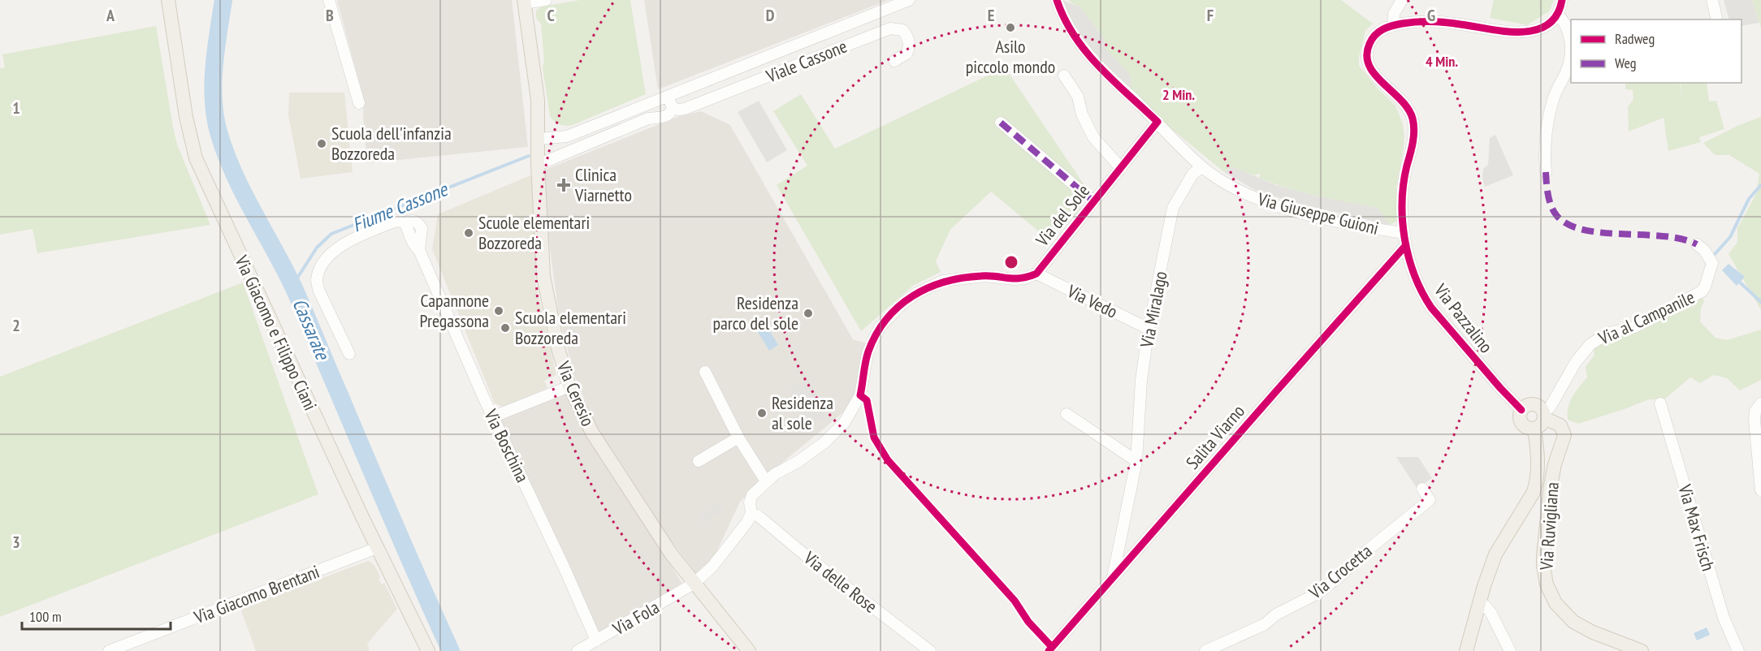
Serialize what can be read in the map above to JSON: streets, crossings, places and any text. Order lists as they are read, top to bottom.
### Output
{
  "streets": {
    "main road": ["Via Giacomo e Filippo Ciani", "Via Ceresio", "Via Ruvigliana"],
    "street": [
      "Viale Cassone",
      "Via Giuseppe Guioni",
      "Via del Sole",
      "Via Vedo",
      "Via Miralago",
      "Via al Campanile",
      "Via Pazzalino",
      "Salita Viarno",
      "Via Boschina",
      "Via Max Frisch",
      "Via Crocetta",
      "Via delle Rose",
      "Via Giacomo Brentani",
      "Via Fola"
    ]
  },
  "crossings": [
    ["Viale Cassone", "Via Ceresio"],
    ["Via Giuseppe Guioni", "Via del Sole"],
    ["Via Giuseppe Guioni", "Via Miralago"],
    ["Via Giuseppe Guioni", "Via Pazzalino"],
    ["Via del Sole", "Via Vedo"],
    ["Via del Sole", "Via Ceresio"],
    ["Via del Sole", "Via delle Rose"],
    ["Via del Sole", "Via Fola"],
    ["Via Vedo", "Via Miralago"],
    ["Via Miralago", "Salita Viarno"],
    ["Via al Campanile", "Via Pazzalino"],
    ["Via al Campanile", "Via Ruvigliana"],
    ["Via Pazzalino", "Salita Viarno"],
    ["Via Pazzalino", "Via Ruvigliana"],
    ["Via Giacomo e Filippo Ciani", "Via Giacomo Brentani"],
    ["Via Ceresio", "Via Fola"],
    ["Via Boschina", "Via Fola"]
  ],
  "water": ["Fiume Cassone", "Cassarate"],
  "places": {
    "other": [
      "Asilo piccolo mondo",
      "Scuola dell'infanzia Bozzoreda",
      "Scuole elementari Bozzoreda",
      "Capannone Pregassona",
      "Residenza parco del sole",
      "Scuola elementari Bozzoreda",
      "Residenza al sole"
    ],
    "health": ["Clinica Viarnetto"]
  },
  "legend": ["Radweg", "Weg"],
  "scale_bar": "100 m",
  "grid": {
    "columns": [
      "A",
      "B",
      "C",
      "D",
      "E",
      "F",
      "G"
    ],
    "rows": ["1", "2", "3"]
  },
  "rings": ["4 Min.", "2 Min."]
}
